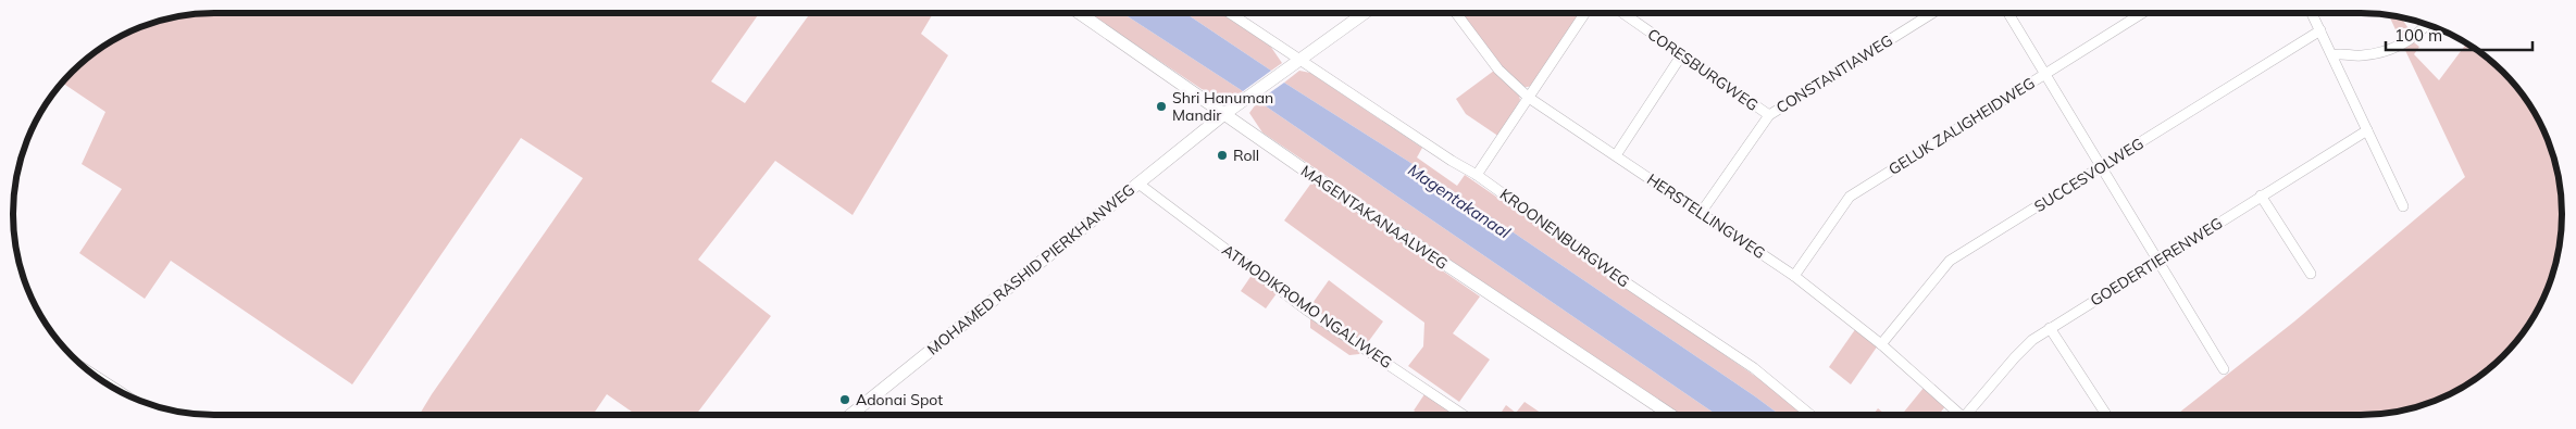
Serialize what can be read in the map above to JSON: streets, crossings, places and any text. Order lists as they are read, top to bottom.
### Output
{
  "streets": {
    "street": [
      "CORESBURGWEG",
      "CONSTANTIAWEG",
      "GELUK ZALIGHEIDWEG",
      "SUCCESVOLWEG",
      "HERSTELLINGWEG",
      "MAGENTAKANAALWEG",
      "KROONENBURGWEG",
      "GOEDERTIERENWEG",
      "MOHAMED RASHID PIERKHANWEG",
      "ATMODIKROMO NGALIWEG"
    ]
  },
  "crossings": [
    ["CORESBURGWEG", "CONSTANTIAWEG"],
    ["CONSTANTIAWEG", "HERSTELLINGWEG"],
    ["GELUK ZALIGHEIDWEG", "HERSTELLINGWEG"],
    ["SUCCESVOLWEG", "HERSTELLINGWEG"],
    ["MAGENTAKANAALWEG", "MOHAMED RASHID PIERKHANWEG"],
    ["KROONENBURGWEG", "MOHAMED RASHID PIERKHANWEG"],
    ["MOHAMED RASHID PIERKHANWEG", "ATMODIKROMO NGALIWEG"]
  ],
  "water": ["Magentakanaal"],
  "places": ["Shri Hanuman Mandir", "Roll", "Adonai Spot"],
  "scale_bar": "100 m"
}
